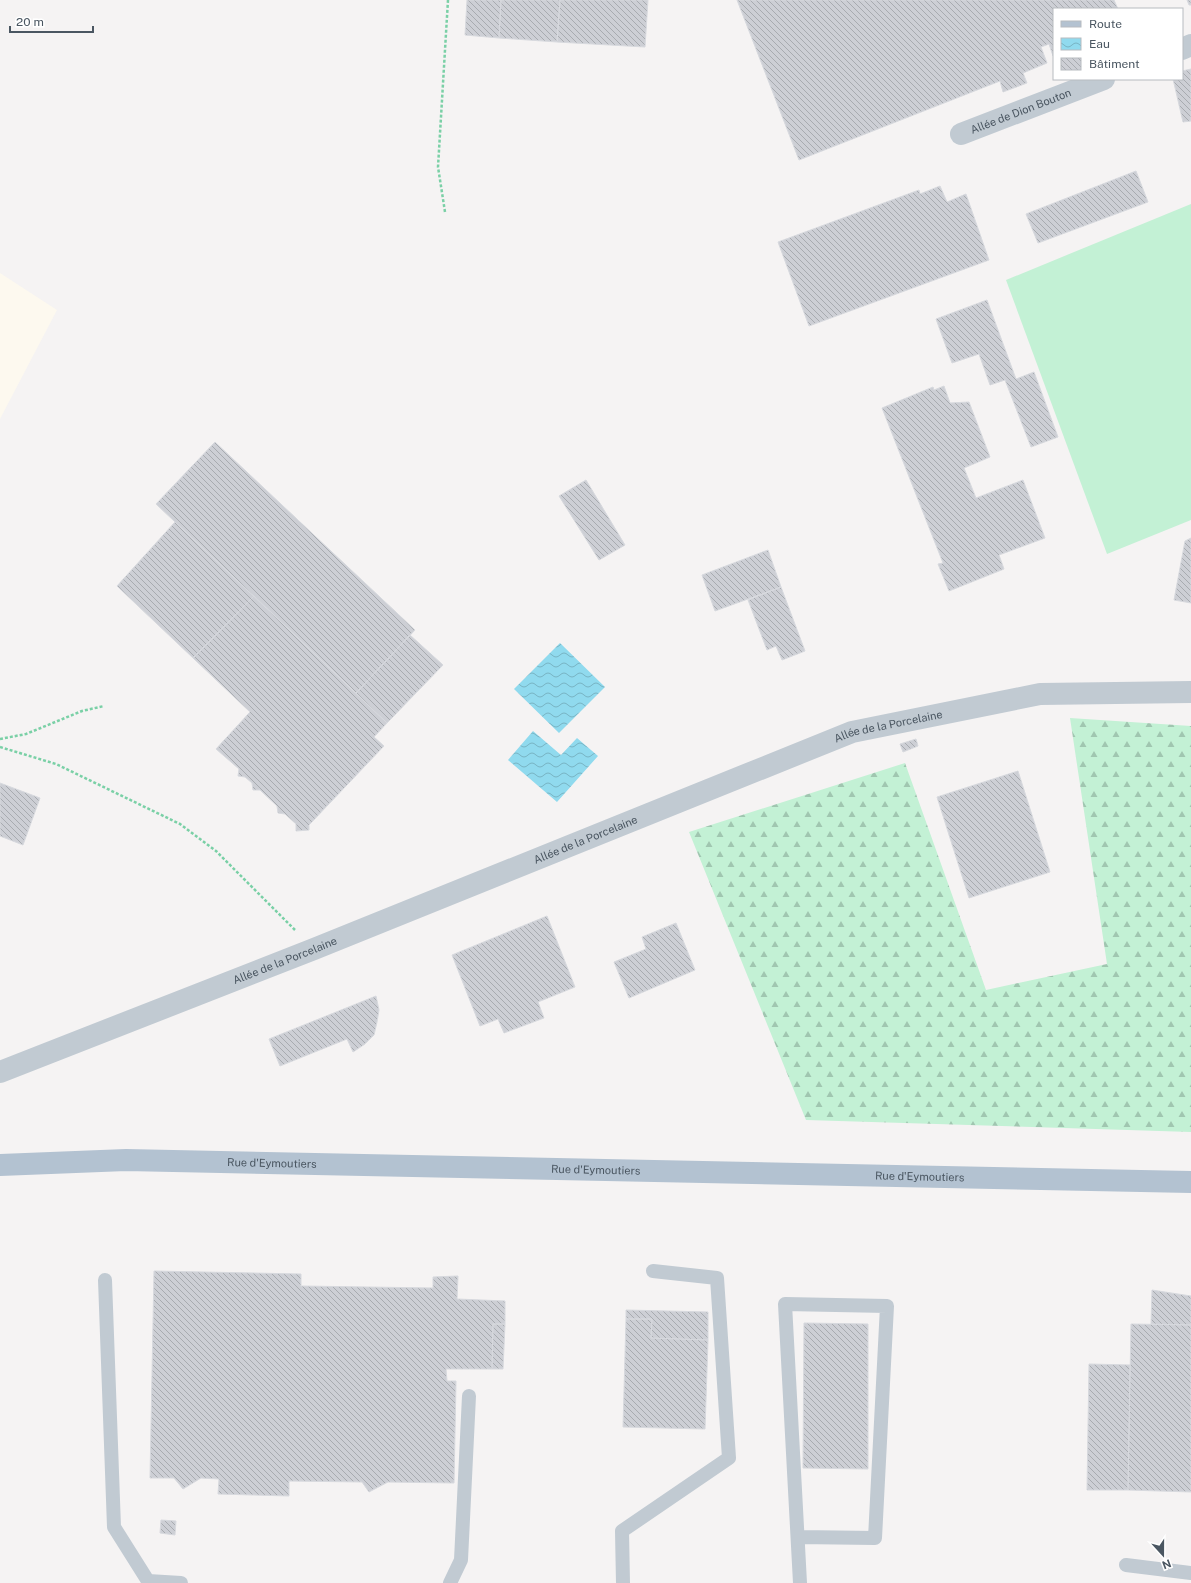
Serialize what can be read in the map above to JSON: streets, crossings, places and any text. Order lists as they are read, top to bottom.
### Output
{
  "streets": {
    "main road": ["Rue d'Eymoutiers"],
    "street": ["Allée de Dion Bouton", "Allée de la Porcelaine"]
  },
  "legend": ["Route", "Eau", "Bâtiment"],
  "scale_bar": "20 m",
  "north": "bottom"
}
